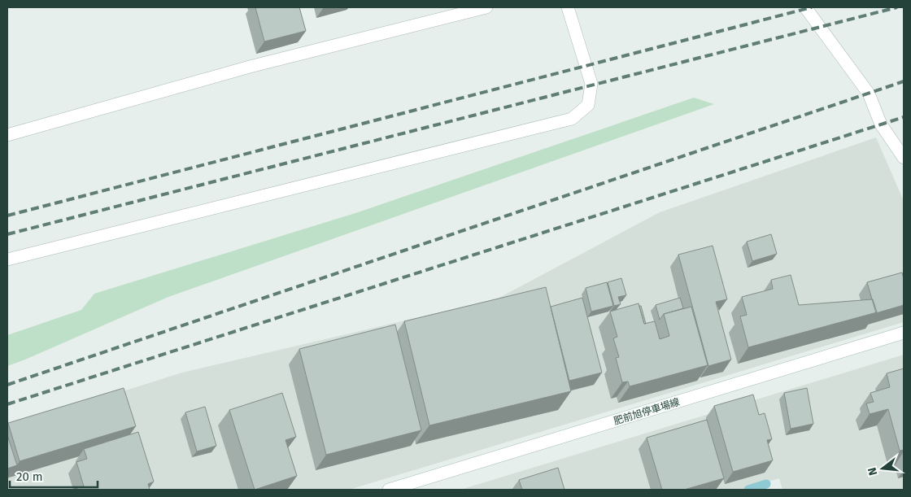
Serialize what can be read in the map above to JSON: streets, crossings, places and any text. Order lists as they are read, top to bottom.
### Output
{
  "streets": {
    "street": ["肥前旭停車場線"]
  },
  "scale_bar": "20 m",
  "north": "left"
}
